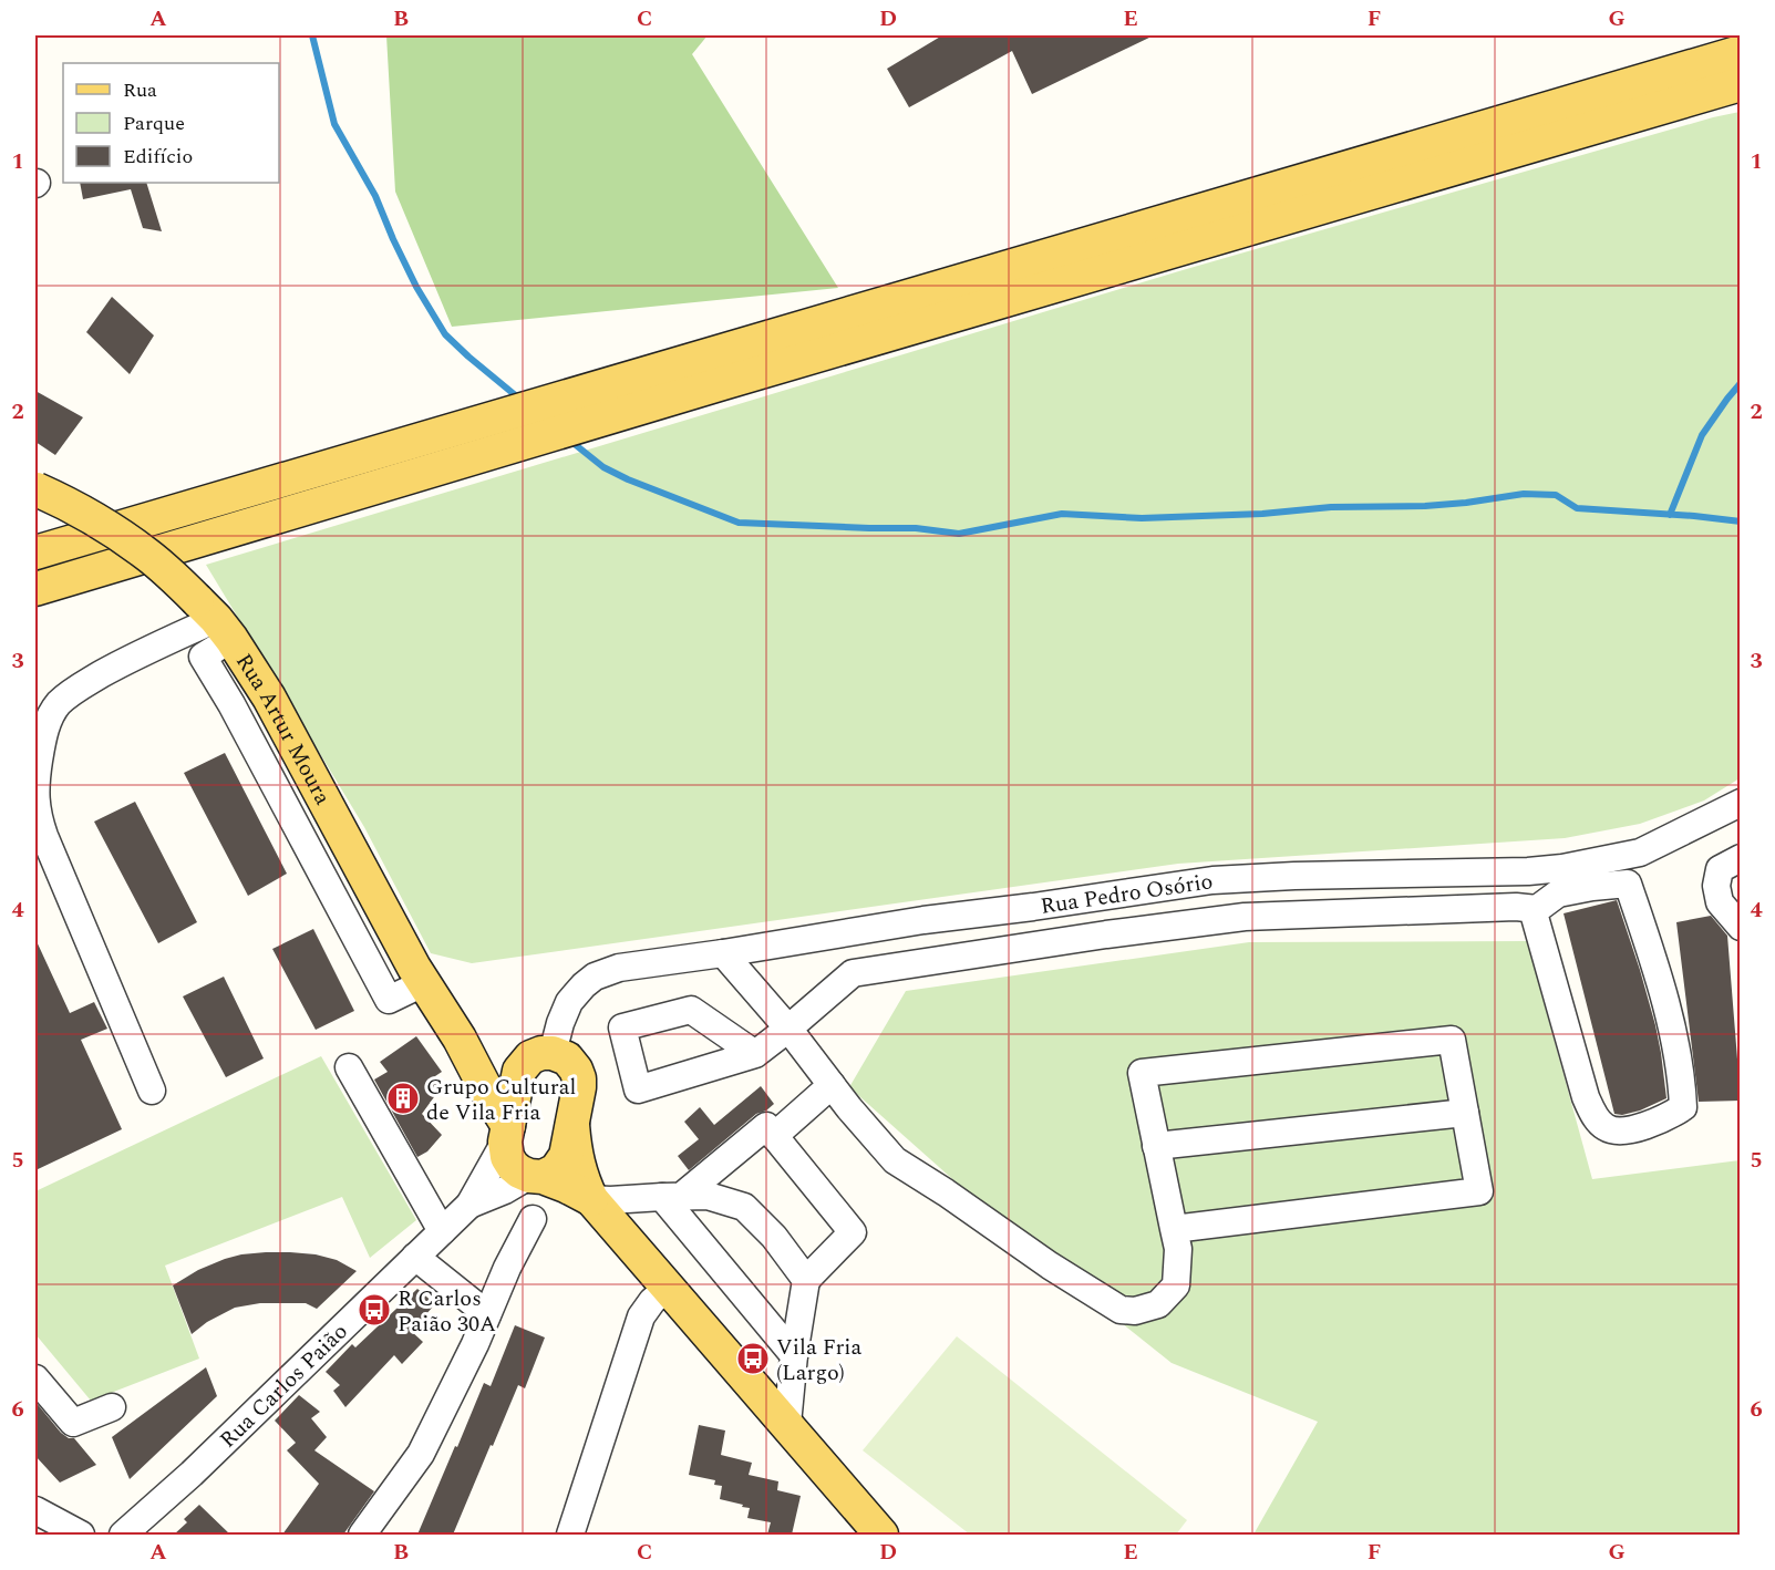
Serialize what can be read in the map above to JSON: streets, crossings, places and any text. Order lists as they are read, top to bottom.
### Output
{
  "streets": {
    "main road": ["Rua Artur Moura"],
    "street": ["Rua Pedro Osório", "Rua Carlos Paião"]
  },
  "crossings": [
    ["Rua Artur Moura", "Rua Carlos Paião"]
  ],
  "places": {
    "building": ["Grupo Cultural de Vila Fria"],
    "bus stop": ["R Carlos Paião 30A", "Vila Fria (Largo)"]
  },
  "legend": ["Rua", "Parque", "Edifício"],
  "grid": {
    "columns": [
      "A",
      "B",
      "C",
      "D",
      "E",
      "F",
      "G"
    ],
    "rows": [
      "1",
      "2",
      "3",
      "4",
      "5",
      "6"
    ]
  }
}
